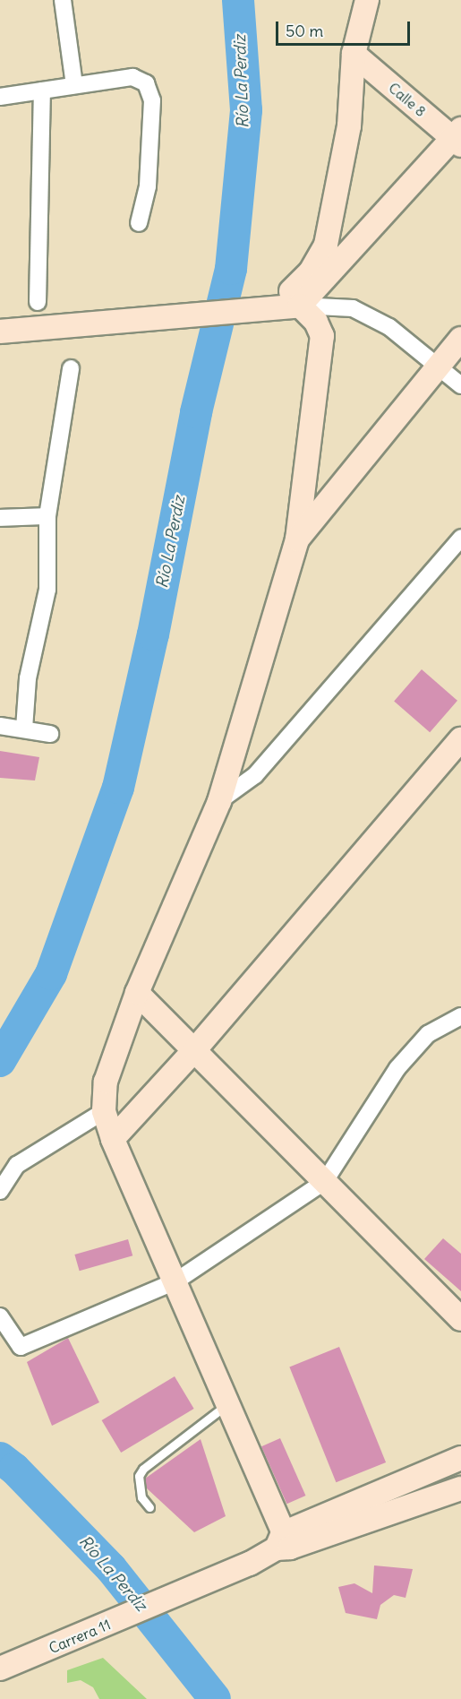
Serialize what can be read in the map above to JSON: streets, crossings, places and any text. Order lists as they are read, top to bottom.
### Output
{
  "streets": {
    "street": ["Calle 8", "Carrera 11"]
  },
  "water": ["Río La Perdiz"],
  "scale_bar": "50 m"
}
